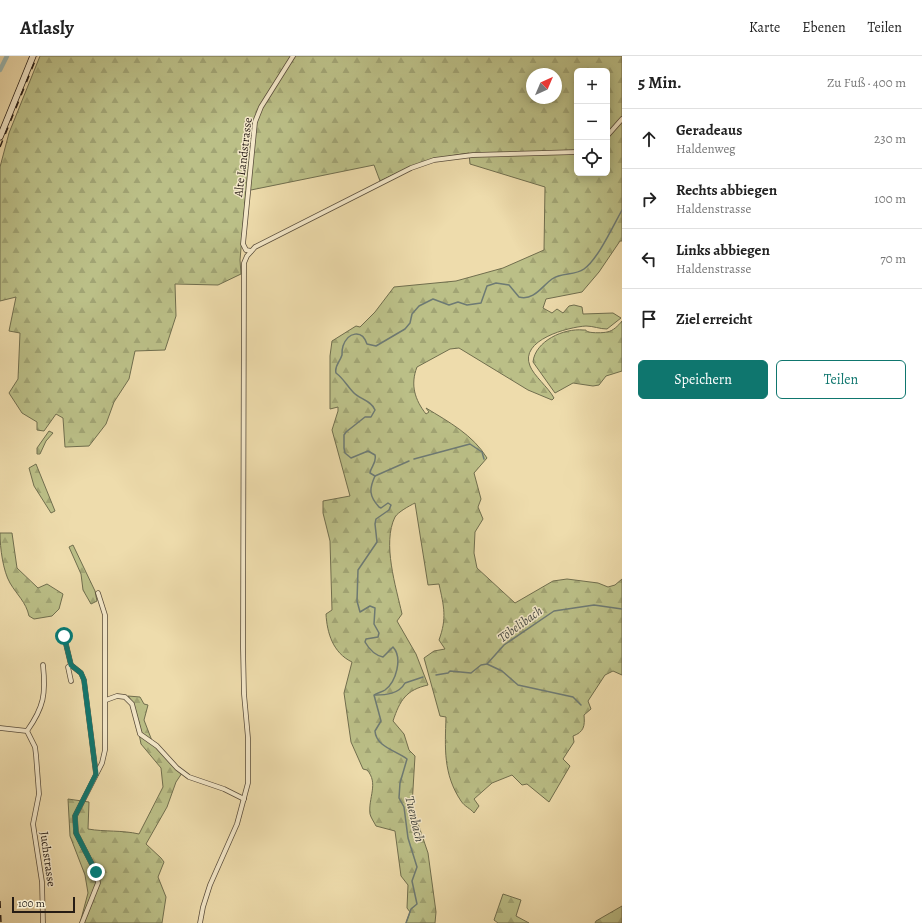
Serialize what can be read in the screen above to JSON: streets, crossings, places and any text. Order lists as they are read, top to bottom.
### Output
{
  "streets": {
    "street": ["Alte Landstrasse", "Juchstrasse"]
  },
  "water": ["Töbelibach", "Tuenbach"],
  "scale_bar": "100 m",
  "north": "top right",
  "page": {
    "header": "Atlasly",
    "nav": ["Karte", "Ebenen", "Teilen"],
    "heading": ["5 Min.", "Zu Fuß · 400 m"],
    "map_buttons": ["+", "−"],
    "list": [
      ["Geradeaus", "Haldenweg", "230 m"],
      ["Rechts abbiegen", "Haldenstrasse", "100 m"],
      ["Links abbiegen", "Haldenstrasse", "70 m"],
      "Ziel erreicht"
    ],
    "buttons": ["Speichern", "Teilen"],
    "scale": "100 m"
  }
}
